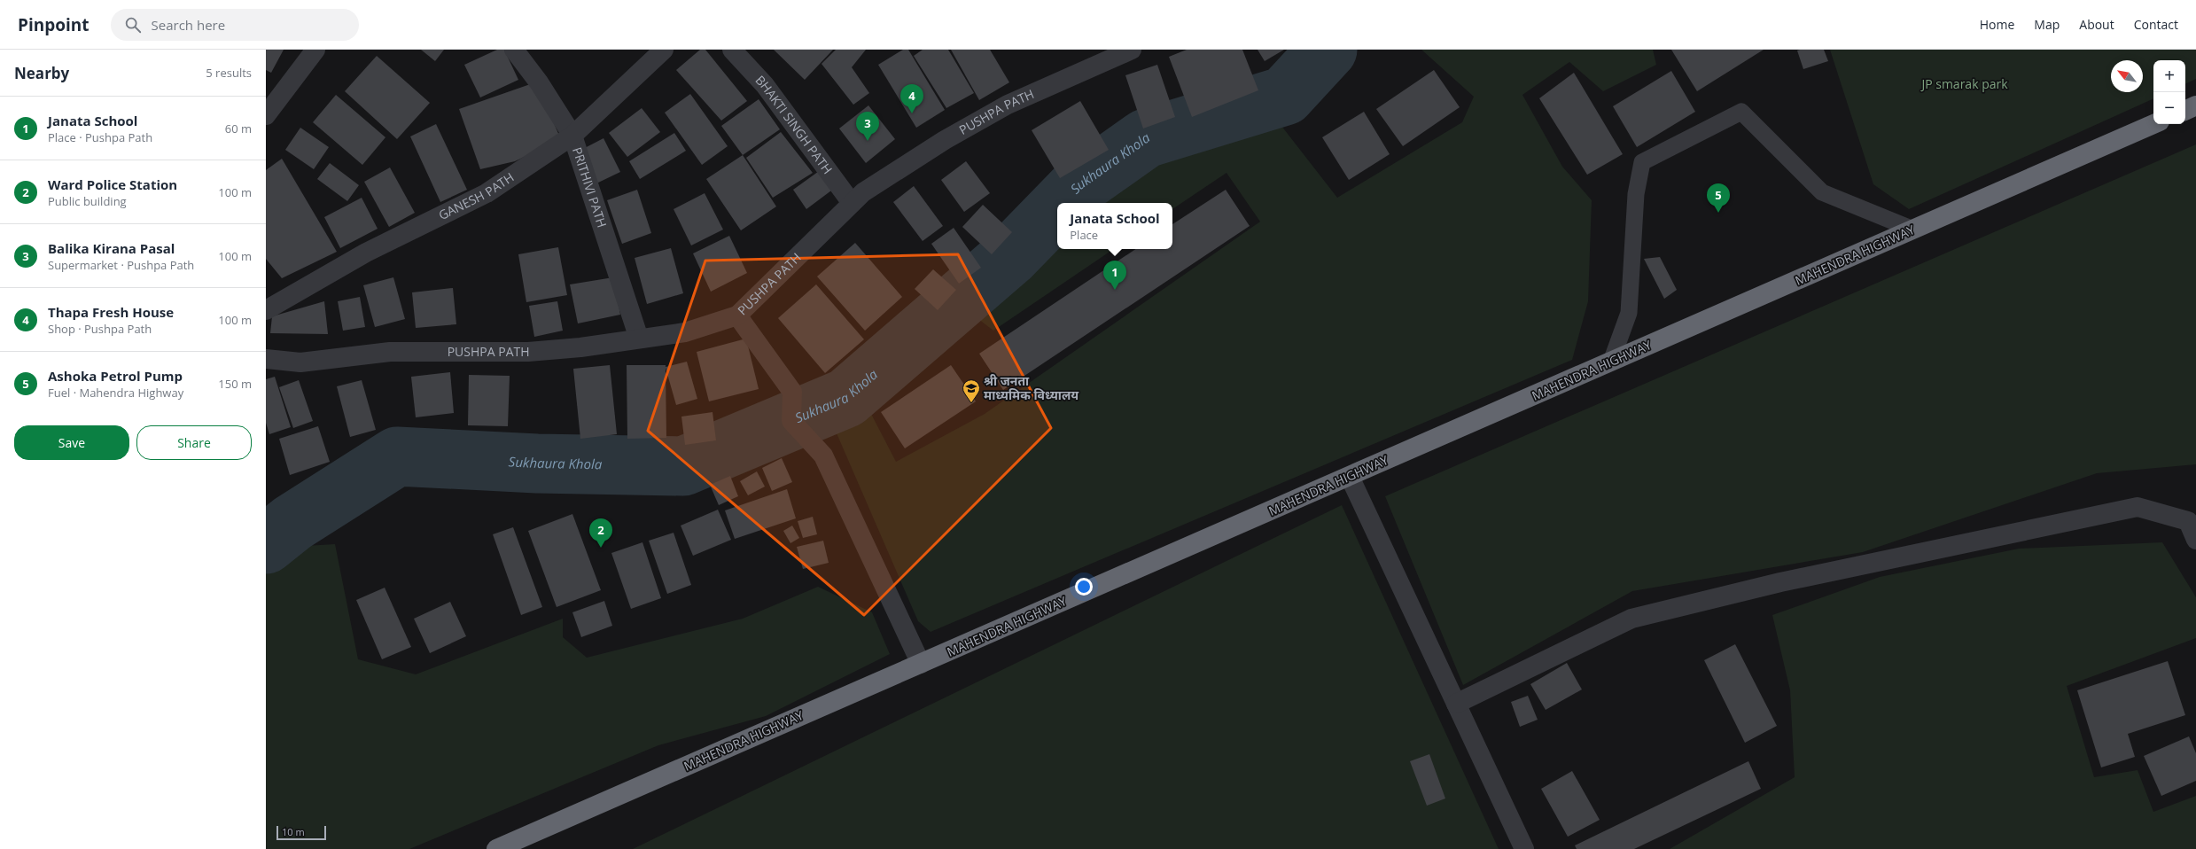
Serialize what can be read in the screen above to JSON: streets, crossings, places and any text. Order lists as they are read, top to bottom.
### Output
{
  "streets": {
    "highway": ["MAHENDRA HIGHWAY"],
    "street": [
      "PUSHPA PATH",
      "BHAKTI SINGH PATH",
      "PRITHIVI PATH",
      "GANESH PATH"
    ]
  },
  "crossings": [
    ["PUSHPA PATH", "BHAKTI SINGH PATH"],
    ["PUSHPA PATH", "PRITHIVI PATH"],
    ["PRITHIVI PATH", "GANESH PATH"]
  ],
  "water": ["Sukhaura Khola"],
  "parks": ["JP smarak park"],
  "places": {
    "school or university": ["श्री जनता माध्यमिक विध्यालय"]
  },
  "scale_bar": "10 m",
  "north": "top left",
  "page": {
    "header": "Pinpoint",
    "search": "Search here",
    "nav": [
      "Home",
      "Map",
      "About",
      "Contact"
    ],
    "heading": ["Nearby", "5 results"],
    "map_buttons": ["+", "−"],
    "pins": [
      "4",
      "3",
      "5",
      "1",
      "2"
    ],
    "list": [
      {
        "mark": "1",
        "name": "Janata School",
        "note": "Place · Pushpa Path",
        "value": "60 m"
      },
      {
        "mark": "2",
        "name": "Ward Police Station",
        "note": "Public building",
        "value": "100 m"
      },
      {
        "mark": "3",
        "name": "Balika Kirana Pasal",
        "note": "Supermarket · Pushpa Path",
        "value": "100 m"
      },
      {
        "mark": "4",
        "name": "Thapa Fresh House",
        "note": "Shop · Pushpa Path",
        "value": "100 m"
      },
      {
        "mark": "5",
        "name": "Ashoka Petrol Pump",
        "note": "Fuel · Mahendra Highway",
        "value": "150 m"
      }
    ],
    "popup": ["Janata School", "Place"],
    "buttons": ["Save", "Share"],
    "scale": "10 m"
  }
}
